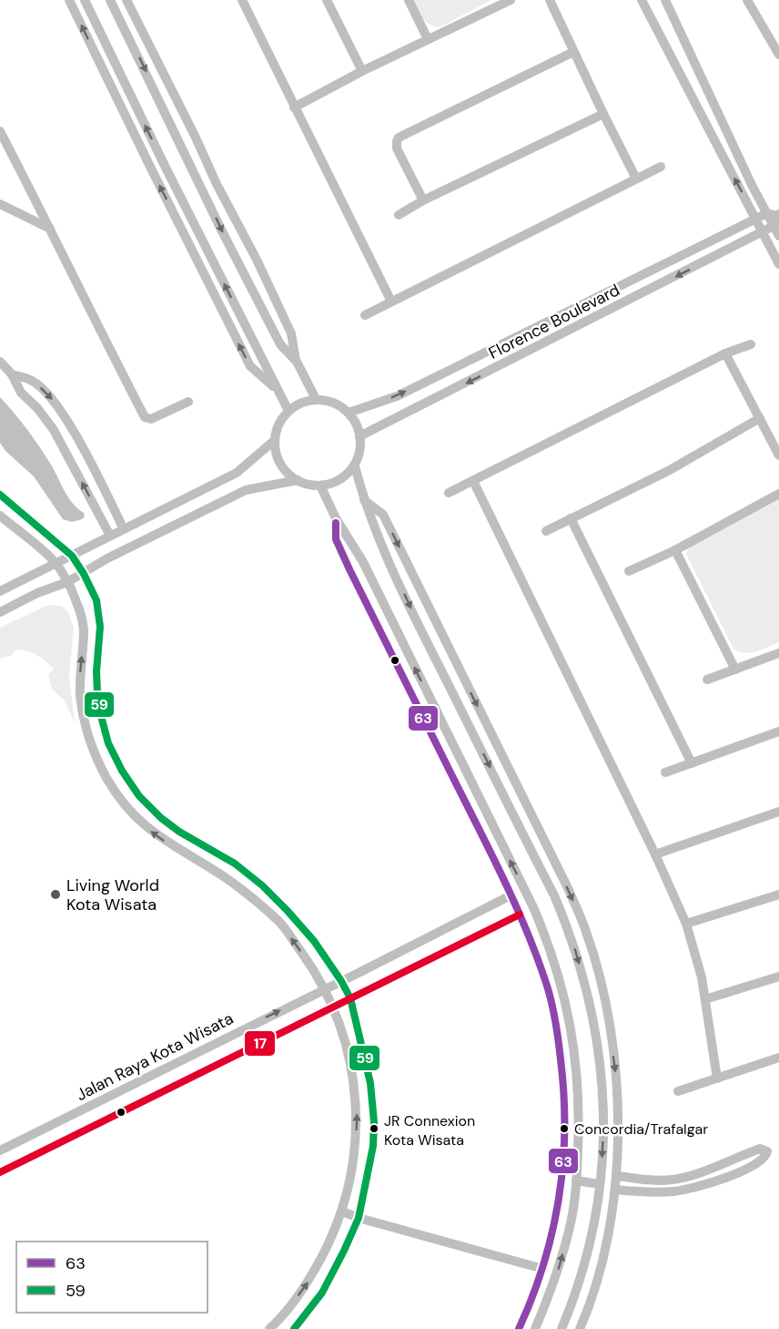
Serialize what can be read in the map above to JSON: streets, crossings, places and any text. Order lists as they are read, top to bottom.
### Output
{
  "streets": {
    "street": ["Florence Boulevard", "Jalan Raya Kota Wisata"]
  },
  "places": ["Living World Kota Wisata", "JR Connexion Kota Wisata", "Concordia/Trafalgar"],
  "lines": ["transit line 59", "transit line 63", "transit line 17"],
  "legend": ["63", "59"]
}
